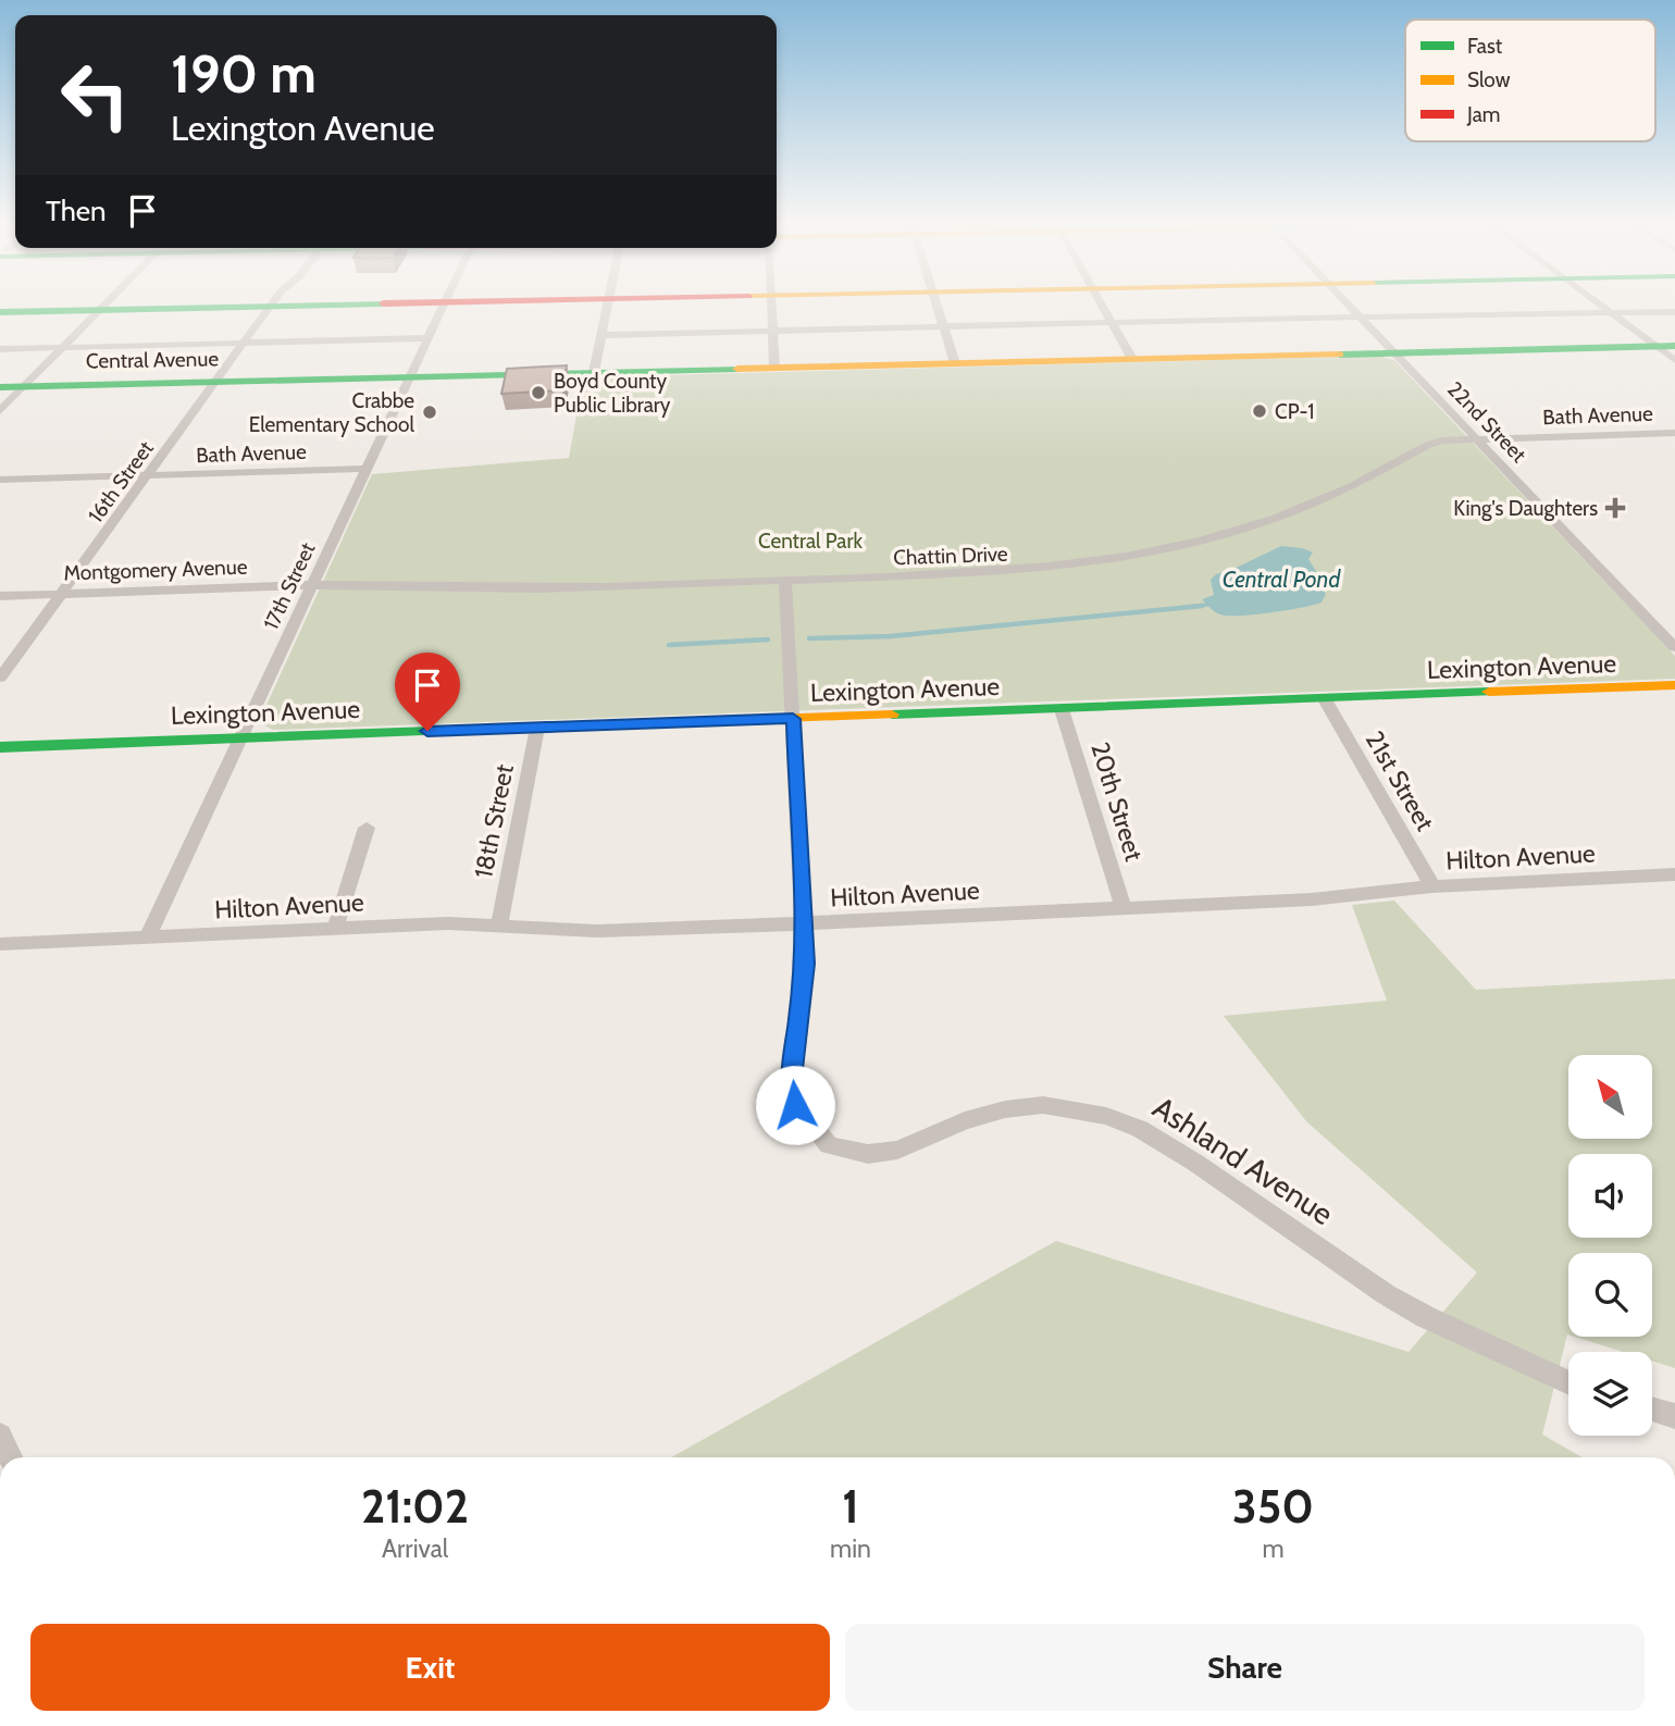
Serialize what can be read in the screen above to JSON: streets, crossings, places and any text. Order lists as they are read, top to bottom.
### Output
{
  "streets": {
    "street": [
      "Central Avenue",
      "Bath Avenue",
      "22nd Street",
      "16th Street",
      "Chattin Drive",
      "Montgomery Avenue",
      "17th Street",
      "Lexington Avenue",
      "21st Street",
      "20th Street",
      "18th Street",
      "Hilton Avenue",
      "Ashland Avenue"
    ]
  },
  "crossings": [
    ["Central Avenue", "22nd Street"],
    ["Central Avenue", "16th Street"],
    ["Central Avenue", "17th Street"],
    ["Bath Avenue", "22nd Street"],
    ["Bath Avenue", "16th Street"],
    ["Bath Avenue", "Chattin Drive"],
    ["Bath Avenue", "17th Street"],
    ["22nd Street", "Chattin Drive"],
    ["16th Street", "Montgomery Avenue"],
    ["Chattin Drive", "Montgomery Avenue"],
    ["Chattin Drive", "17th Street"],
    ["Chattin Drive", "Ashland Avenue"],
    ["Montgomery Avenue", "17th Street"],
    ["17th Street", "Lexington Avenue"],
    ["17th Street", "Hilton Avenue"],
    ["Lexington Avenue", "21st Street"],
    ["Lexington Avenue", "20th Street"],
    ["Lexington Avenue", "18th Street"],
    ["Lexington Avenue", "Ashland Avenue"],
    ["21st Street", "Hilton Avenue"],
    ["20th Street", "Hilton Avenue"],
    ["18th Street", "Hilton Avenue"],
    ["Hilton Avenue", "Ashland Avenue"]
  ],
  "water": ["Central Pond"],
  "parks": ["Central Park"],
  "places": {
    "other": ["Boyd County Public Library", "CP-1", "Crabbe Elementary School"],
    "health": ["King's Daughters"]
  },
  "legend": ["Fast", "Slow", "Jam"],
  "north": "top left",
  "page": {
    "turn": ["190 m", "Lexington Avenue"],
    "then": "Then",
    "eta": [
      "21:02",
      "Arrival",
      "1",
      "min",
      "350",
      "m"
    ],
    "buttons": ["Exit", "Share"]
  }
}
